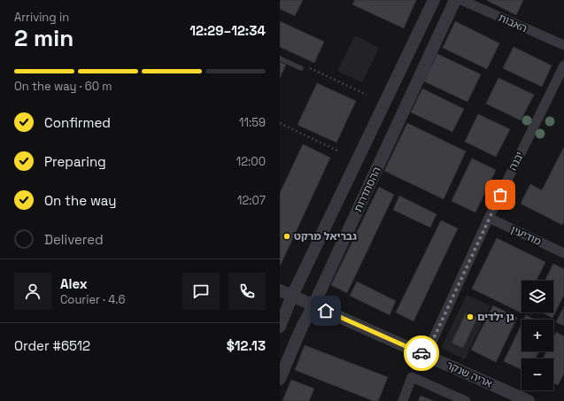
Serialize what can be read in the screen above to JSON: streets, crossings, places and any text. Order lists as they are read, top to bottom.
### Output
{
  "streets": {
    "street": [
      "האבות",
      "יבנה",
      "ההסתדרות",
      "מודיעין",
      "אריה שנקר"
    ]
  },
  "crossings": [
    ["יבנה", "מודיעין"],
    ["יבנה", "אריה שנקר"],
    ["ההסתדרות", "אריה שנקר"]
  ],
  "places": ["גבריאל מרקט", "גן ילדים"],
  "page": {
    "heading": ["2 min", "Arriving in", "12:29–12:34"],
    "panel": [
      "Alex",
      "Courier · 4.6",
      "Order #6512",
      "$12.13"
    ],
    "bar": "On the way · 60 m",
    "list": [
      ["Confirmed", "11:59"],
      ["Preparing", "12:00"],
      ["On the way", "12:07"],
      "Delivered"
    ],
    "map_buttons": ["+", "−"]
  }
}
